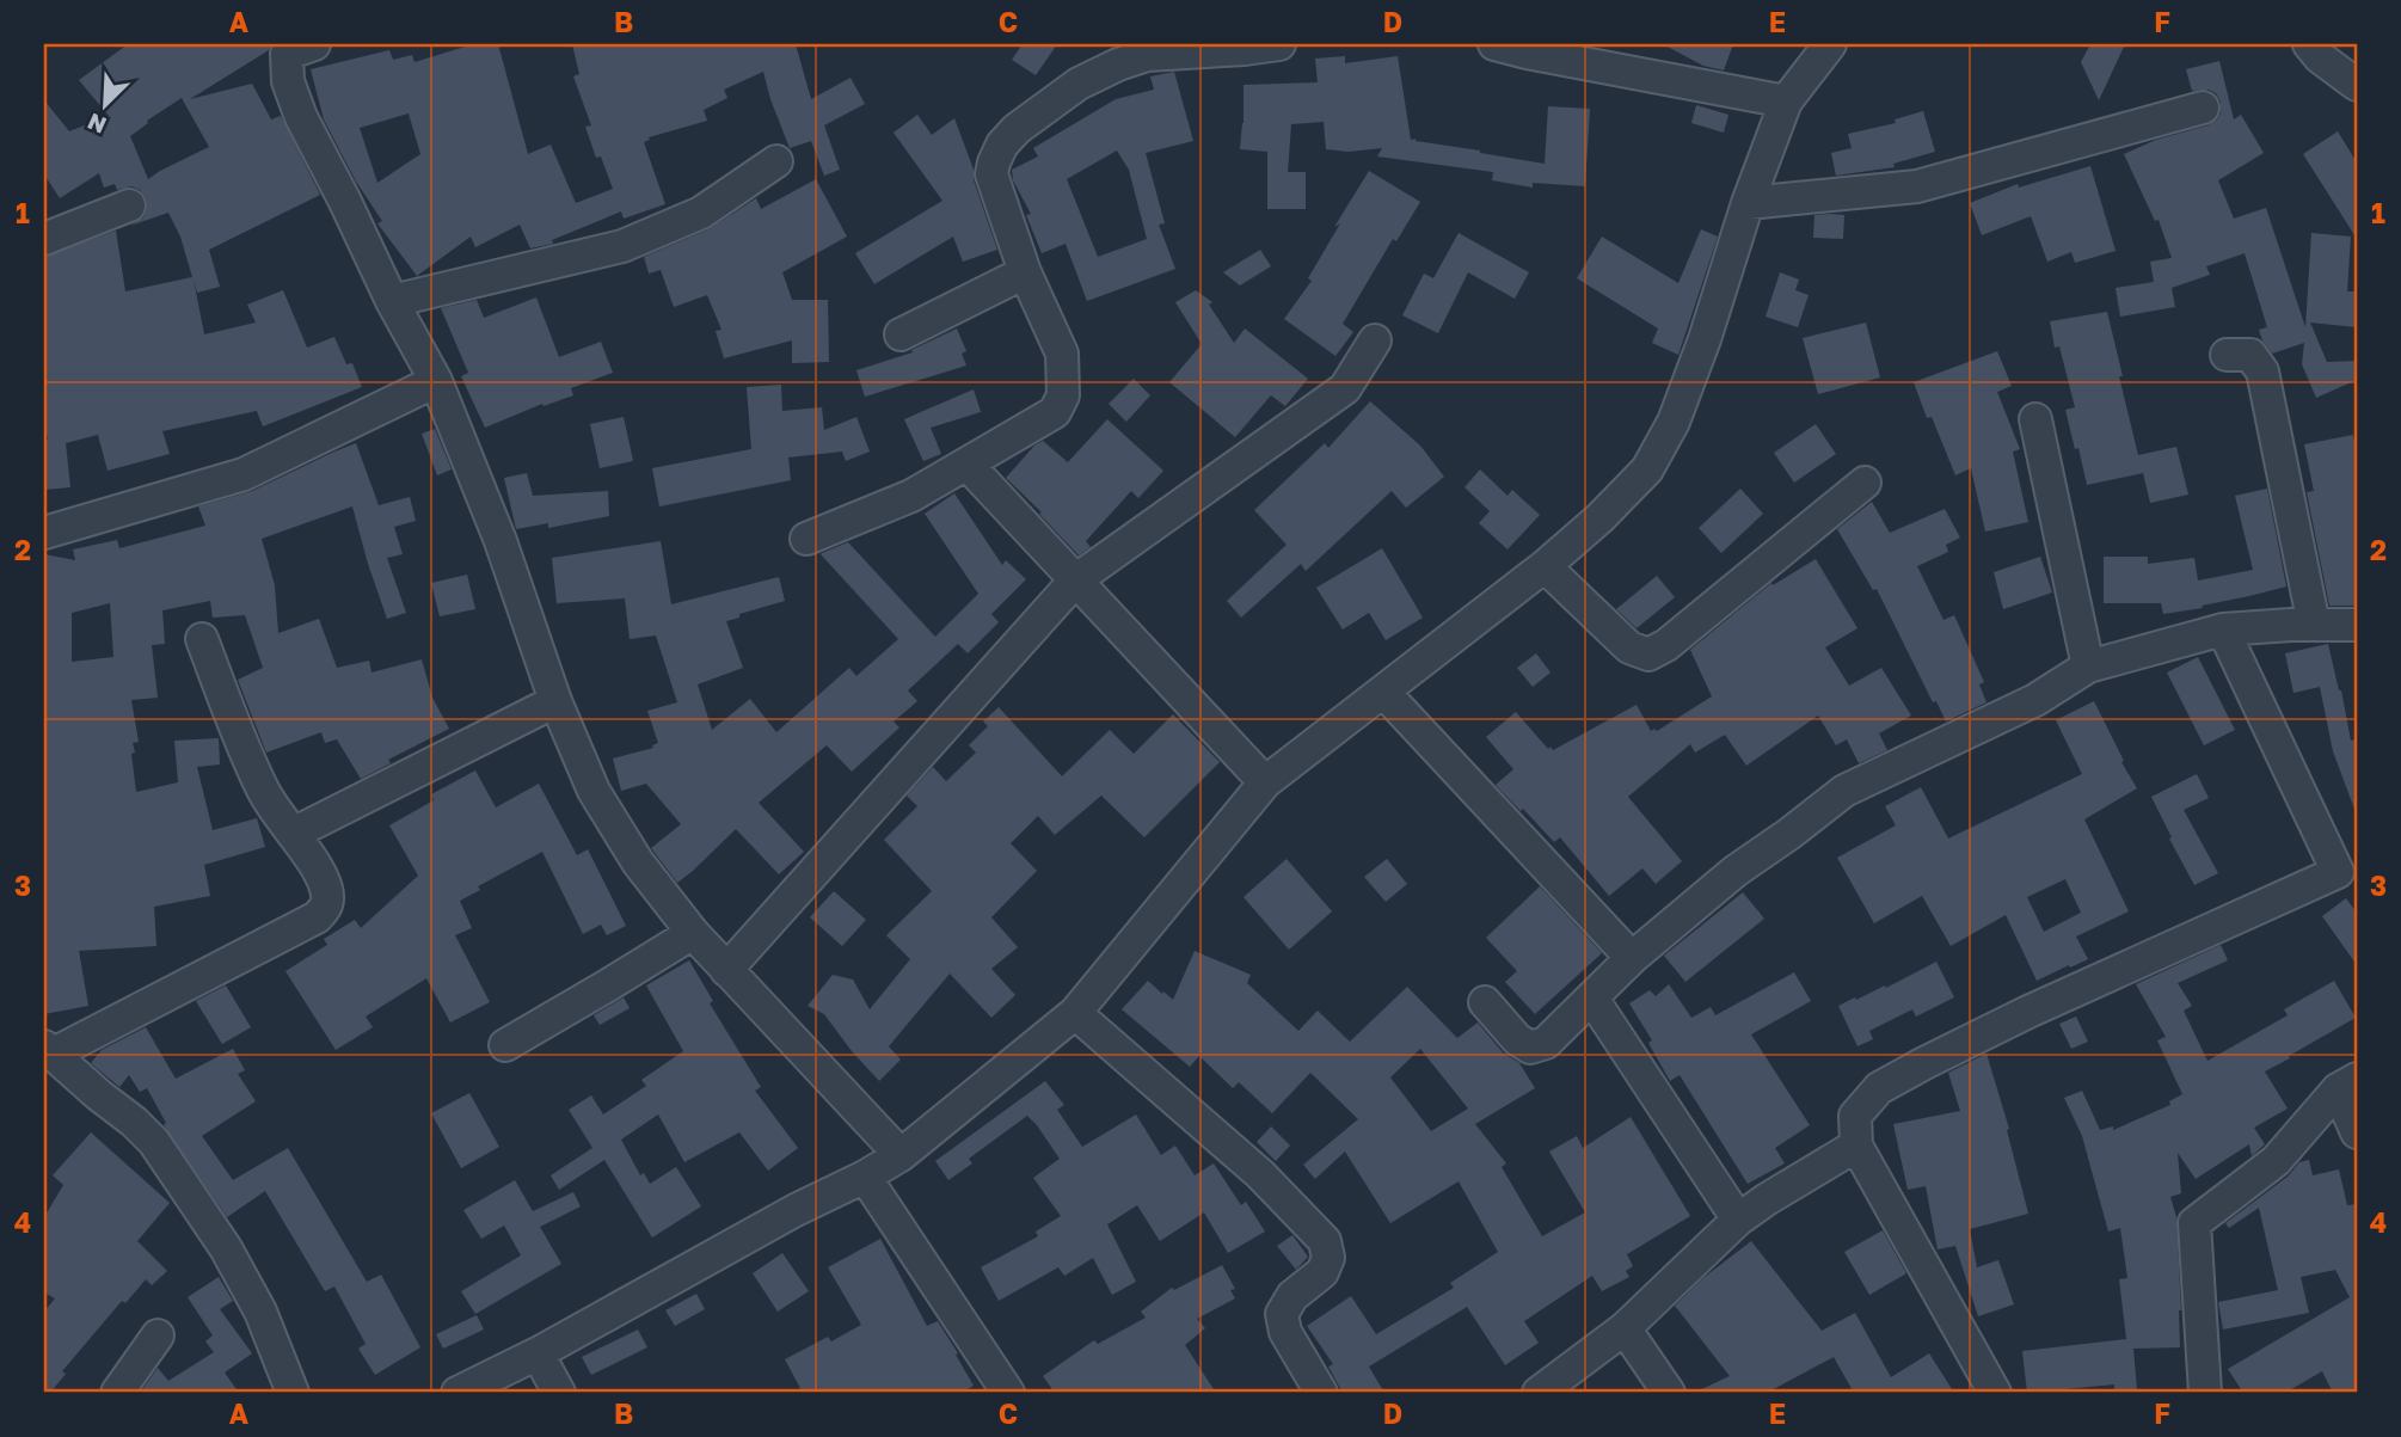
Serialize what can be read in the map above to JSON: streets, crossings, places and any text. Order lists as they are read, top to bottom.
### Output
{
  "north": "bottom left",
  "grid": {
    "columns": [
      "A",
      "B",
      "C",
      "D",
      "E",
      "F"
    ],
    "rows": [
      "1",
      "2",
      "3",
      "4"
    ]
  }
}
